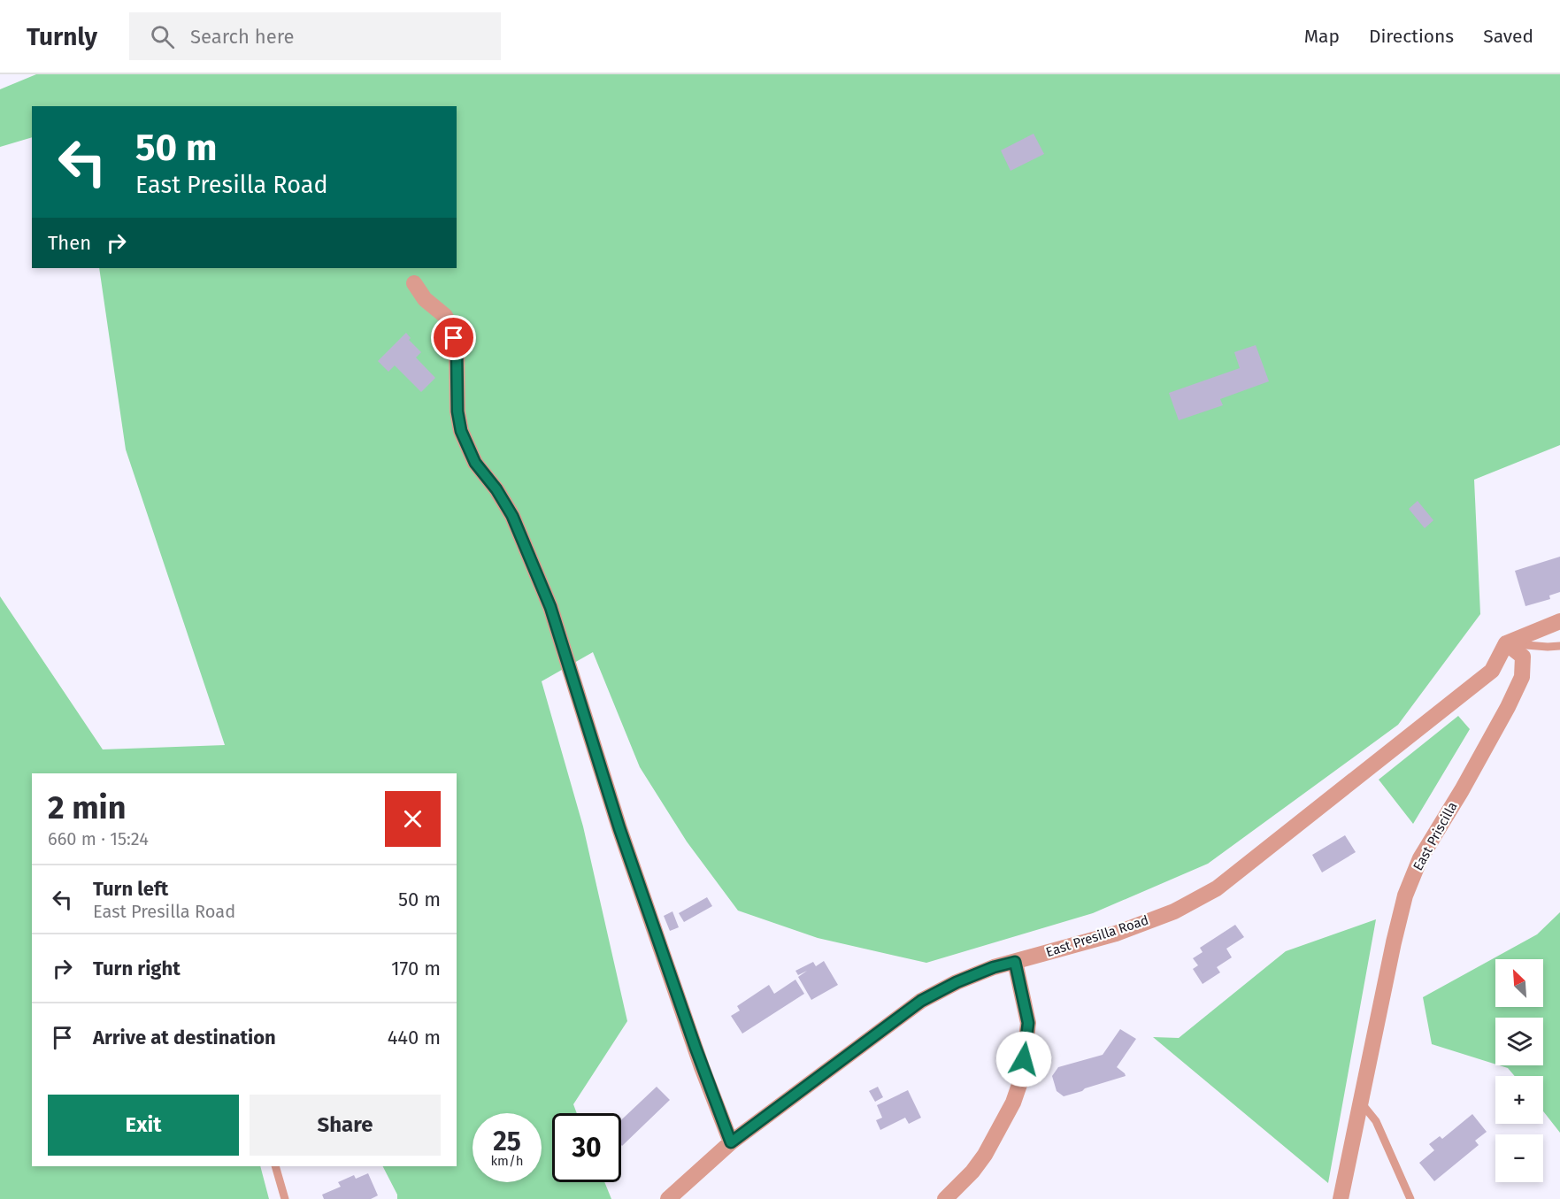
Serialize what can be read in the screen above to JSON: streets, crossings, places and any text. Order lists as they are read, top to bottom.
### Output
{
  "streets": {
    "street": ["East Priscilla", "East Presilla Road"]
  },
  "crossings": [
    ["East Priscilla", "East Presilla Road"]
  ],
  "north": "top left",
  "page": {
    "header": "Turnly",
    "search": "Search here",
    "nav": ["Map", "Directions", "Saved"],
    "turn": ["50 m", "East Presilla Road"],
    "then": "Then",
    "heading": ["2 min", "660 m · 15:24"],
    "list": [
      {
        "name": "Turn left",
        "note": "East Presilla Road",
        "value": "50 m"
      },
      {
        "name": "Turn right",
        "value": "170 m"
      },
      {
        "name": "Arrive at destination",
        "value": "440 m"
      }
    ],
    "map_buttons": ["+", "−"],
    "buttons": ["Exit", "Share"],
    "speed": "25 km/h",
    "limit": "30"
  }
}
